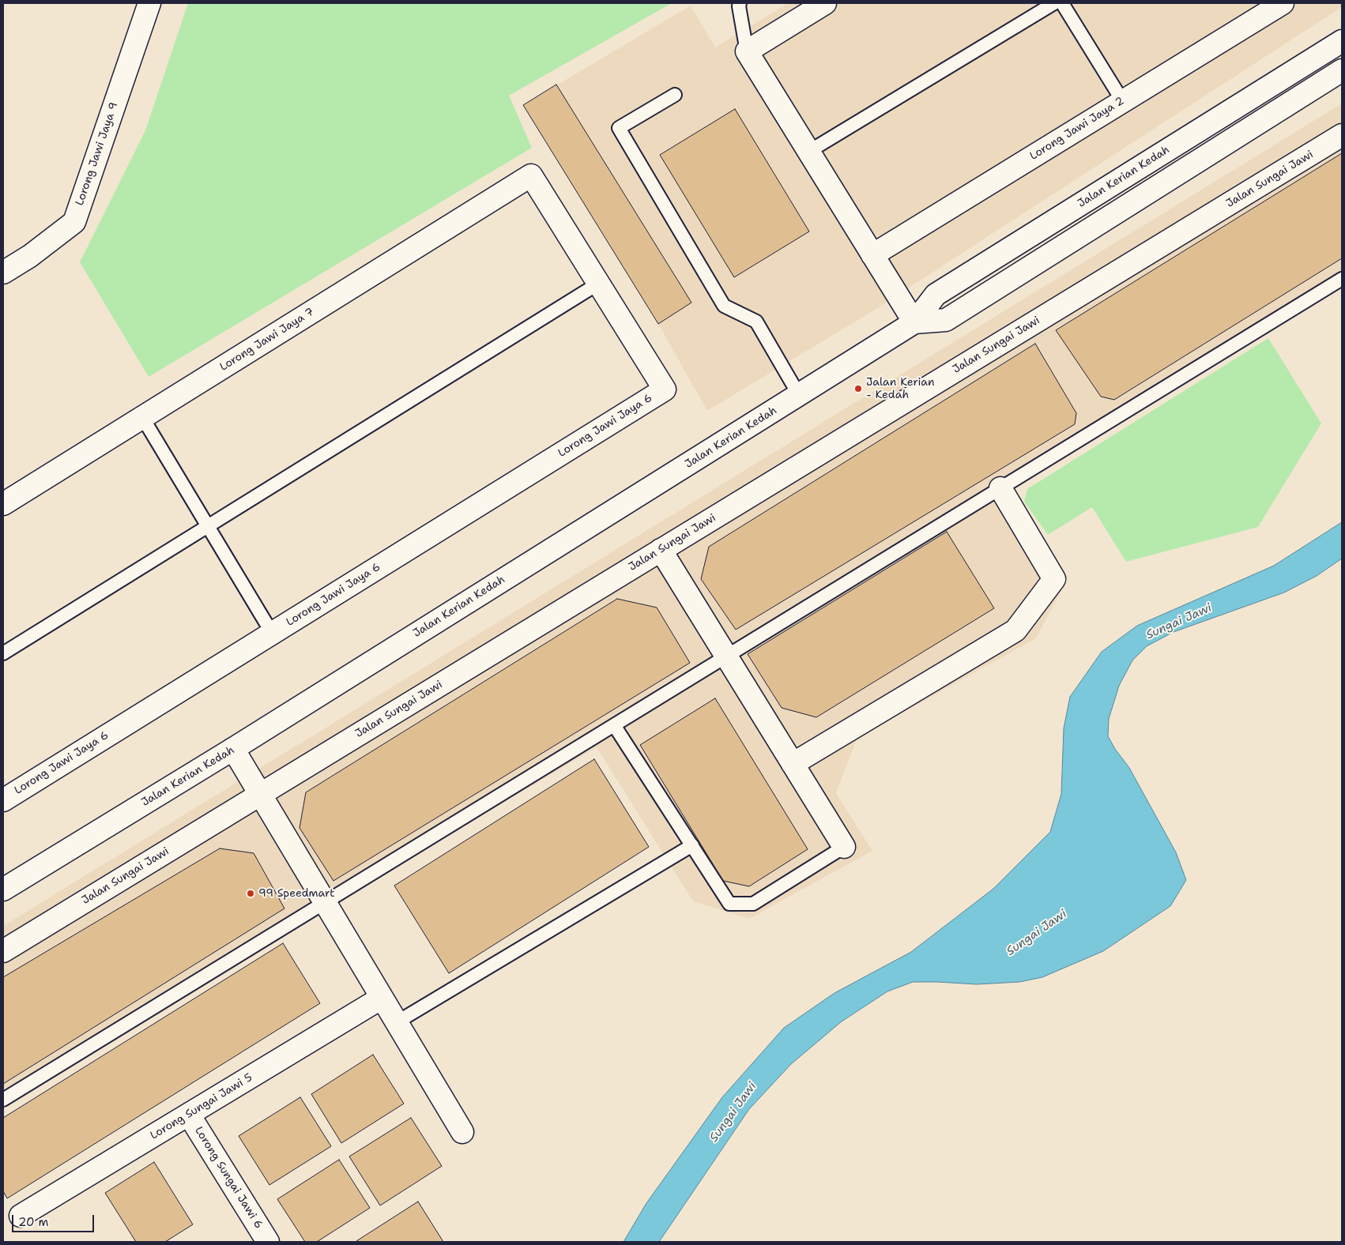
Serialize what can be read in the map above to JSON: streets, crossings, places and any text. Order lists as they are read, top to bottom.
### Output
{
  "streets": {
    "street": [
      "Lorong Jawi Jaya 2",
      "Lorong Jawi Jaya 9",
      "Jalan Kerian Kedah",
      "Jalan Sungai Jawi",
      "Lorong Jawi Jaya 7",
      "Lorong Jawi Jaya 6",
      "Lorong Sungai Jawi 5",
      "Lorong Sungai Jawi 6"
    ]
  },
  "crossings": [
    ["Lorong Jawi Jaya 7", "Lorong Jawi Jaya 6"],
    ["Lorong Sungai Jawi 5", "Lorong Sungai Jawi 6"]
  ],
  "water": ["Sungai Jawi"],
  "places": ["Jalan Kerian - Kedah", "99 Speedmart"],
  "scale_bar": "20 m"
}
